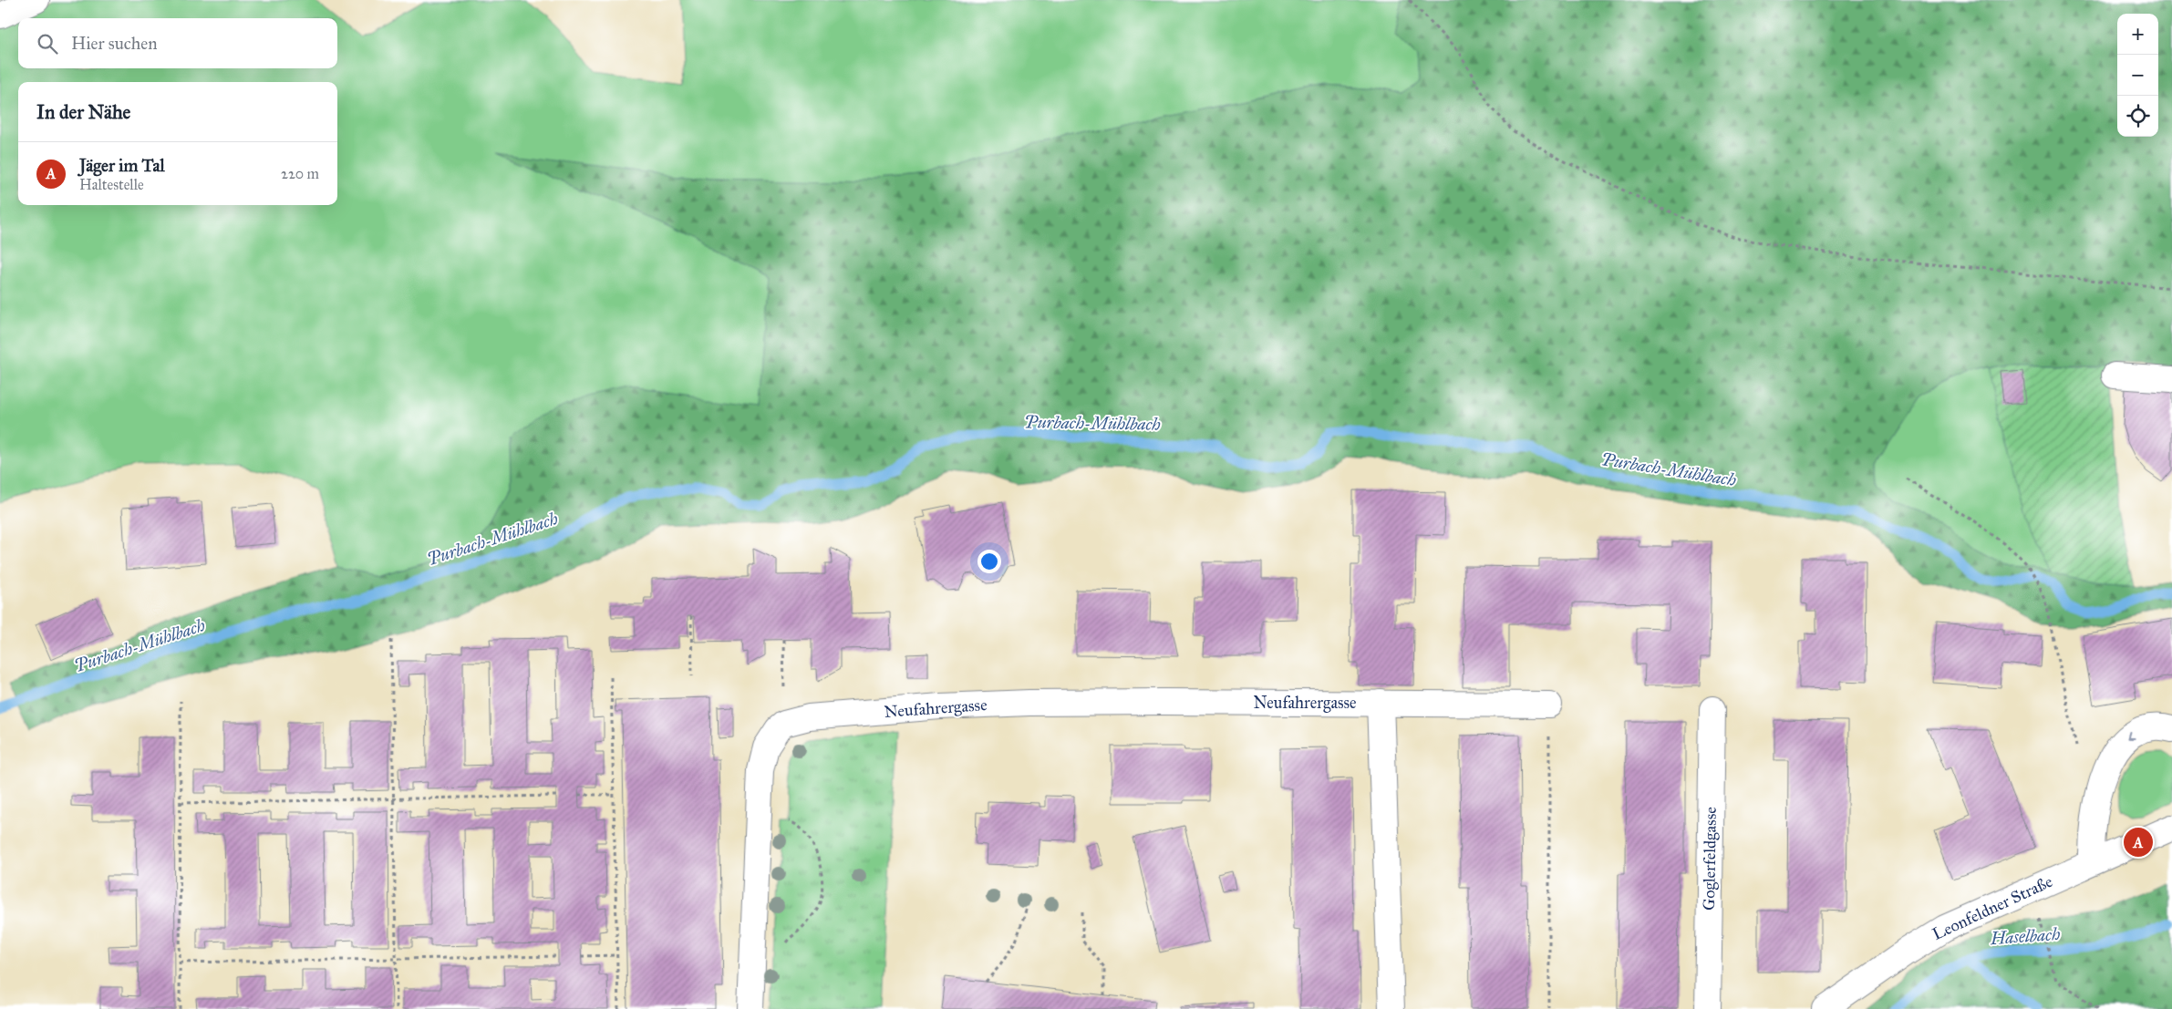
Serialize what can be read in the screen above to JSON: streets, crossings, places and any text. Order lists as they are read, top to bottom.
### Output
{
  "streets": {
    "street": ["Neufahrergasse", "Goglerfeldgasse", "Leonfeldner Straße"]
  },
  "water": ["Purbach-Mühlbach", "Haselbach"],
  "page": {
    "map_buttons": ["+", "−"],
    "search": "Hier suchen",
    "heading": "In der Nähe",
    "list": [
      {
        "mark": "A",
        "name": "Jäger im Tal",
        "note": "Haltestelle",
        "value": "220 m"
      }
    ],
    "pins": "A"
  }
}
